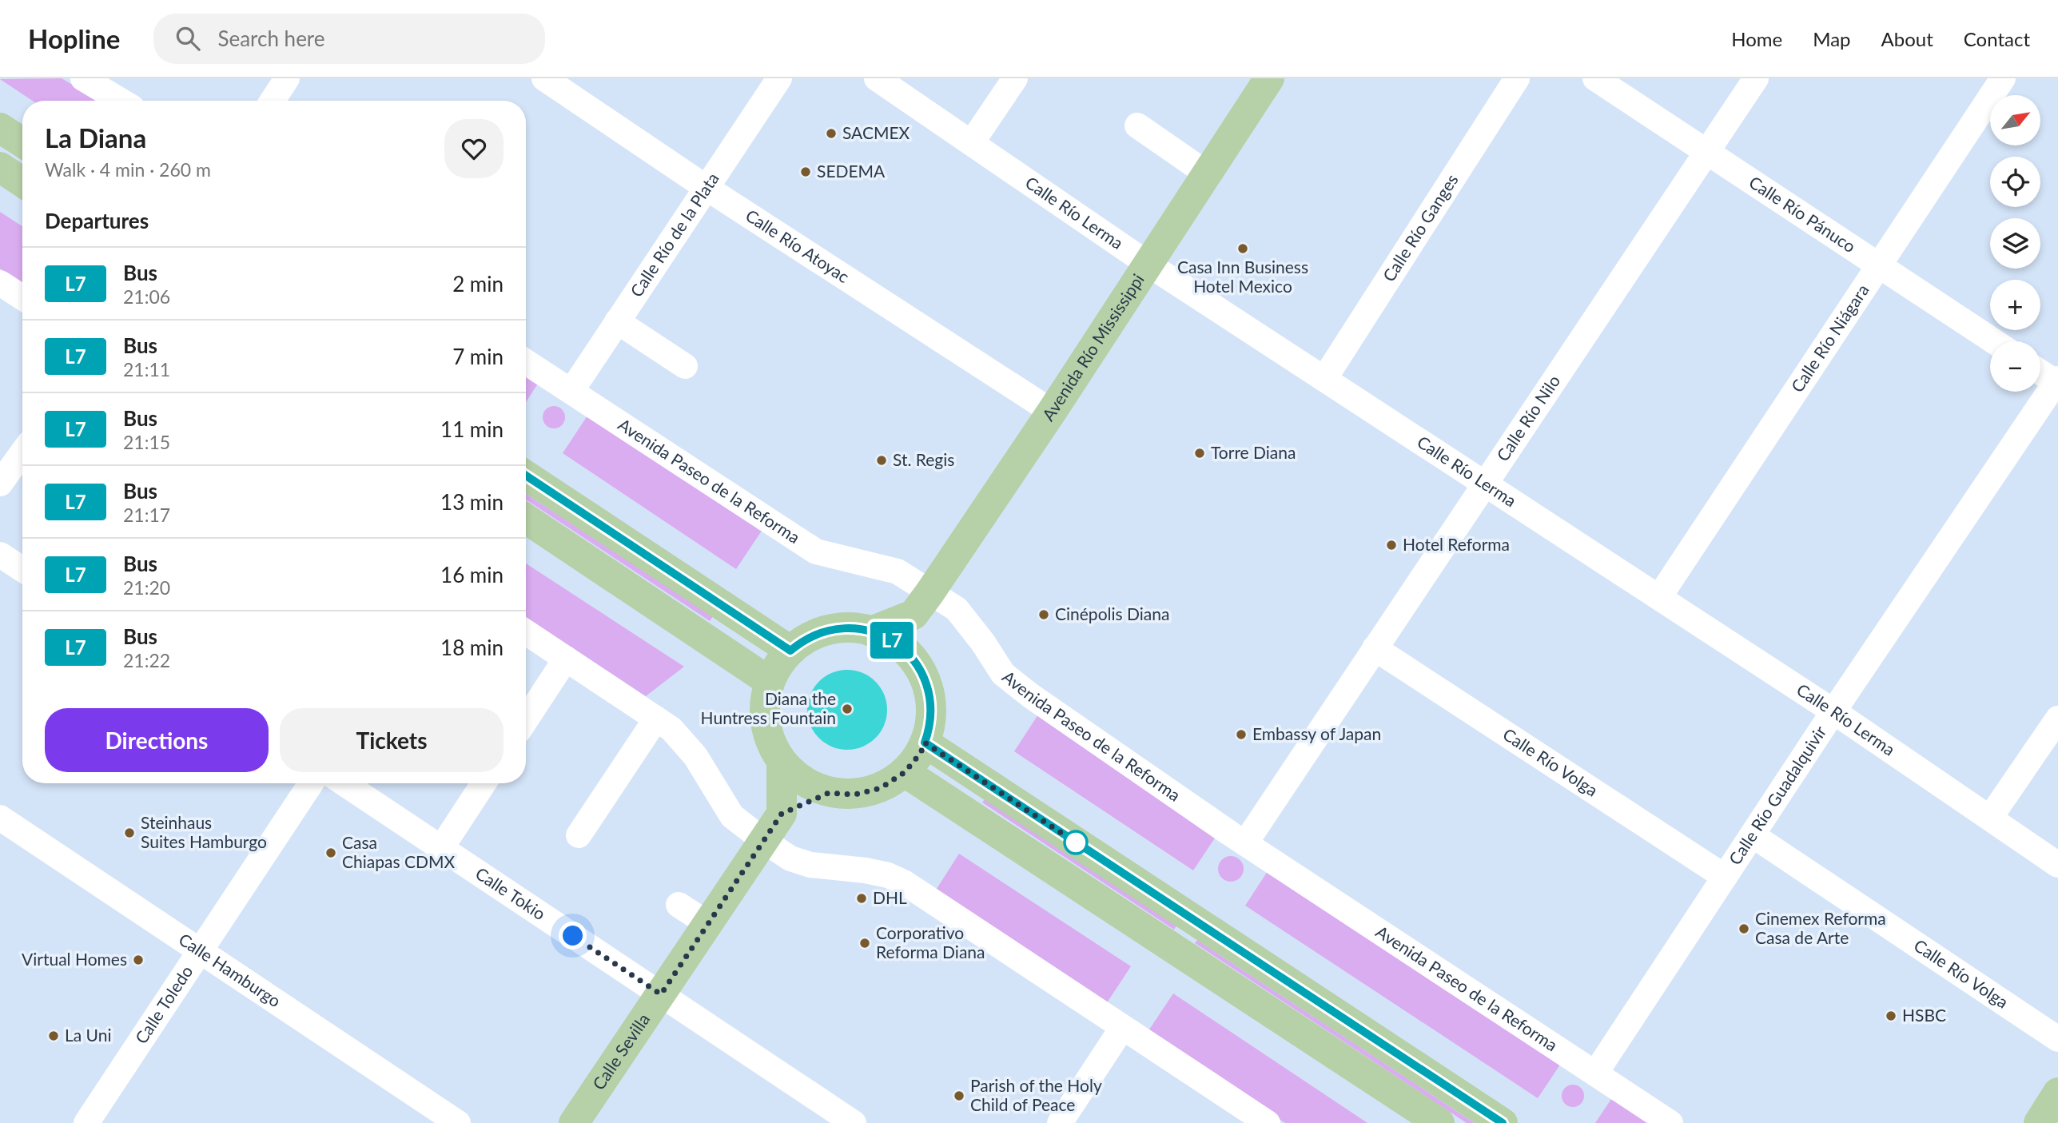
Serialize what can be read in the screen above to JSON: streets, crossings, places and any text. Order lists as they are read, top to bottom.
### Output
{
  "streets": {
    "main road": ["Avenida Río Mississippi", "Calle Sevilla"],
    "street": [
      "Calle Río Lerma",
      "Calle Río Pánuco",
      "Calle Río Ganges",
      "Calle Río de la Plata",
      "Calle Río Atoyac",
      "Calle Río Niágara",
      "Calle Río Nilo",
      "Avenida Paseo de la Reforma",
      "Calle Río Volga",
      "Calle Río Guadalquivir",
      "Calle Tokio",
      "Calle Hamburgo",
      "Calle Toledo"
    ]
  },
  "crossings": [
    ["Calle Río Lerma", "Calle Río Ganges"],
    ["Calle Río Lerma", "Calle Río Niágara"],
    ["Calle Río Lerma", "Avenida Río Mississippi"],
    ["Calle Río Lerma", "Calle Río Nilo"],
    ["Calle Río Lerma", "Calle Río Guadalquivir"],
    ["Calle Río Pánuco", "Calle Río Niágara"],
    ["Calle Río Pánuco", "Calle Río Nilo"],
    ["Calle Río de la Plata", "Calle Río Atoyac"],
    ["Calle Río de la Plata", "Avenida Paseo de la Reforma"],
    ["Calle Río Atoyac", "Avenida Río Mississippi"],
    ["Avenida Río Mississippi", "Avenida Paseo de la Reforma"],
    ["Calle Río Nilo", "Avenida Paseo de la Reforma"],
    ["Calle Río Nilo", "Calle Río Volga"],
    ["Avenida Paseo de la Reforma", "Calle Río Guadalquivir"],
    ["Calle Río Volga", "Calle Río Guadalquivir"],
    ["Calle Tokio", "Calle Sevilla"],
    ["Calle Hamburgo", "Calle Toledo"]
  ],
  "places": [
    "SACMEX",
    "SEDEMA",
    "Casa Inn Business Hotel Mexico",
    "Torre Diana",
    "St. Regis",
    "Hotel Reforma",
    "Cinépolis Diana",
    "Diana the Huntress Fountain",
    "Embassy of Japan",
    "Steinhaus Suites Hamburgo",
    "Casa Chiapas CDMX",
    "DHL",
    "Cinemex Reforma Casa de Arte",
    "Corporativo Reforma Diana",
    "Virtual Homes",
    "HSBC",
    "La Uni",
    "Parish of the Holy Child of Peace"
  ],
  "lines": ["bus line L7"],
  "north": "top right",
  "page": {
    "header": "Hopline",
    "search": "Search here",
    "nav": [
      "Home",
      "Map",
      "About",
      "Contact"
    ],
    "on_map": "L7",
    "map_buttons": ["+", "−"],
    "heading": [
      ["La Diana", "Walk · 4 min · 260 m"],
      "Departures"
    ],
    "list": [
      {
        "mark": "L7",
        "name": "Bus",
        "note": "21:06",
        "value": "2 min"
      },
      {
        "mark": "L7",
        "name": "Bus",
        "note": "21:11",
        "value": "7 min"
      },
      {
        "mark": "L7",
        "name": "Bus",
        "note": "21:15",
        "value": "11 min"
      },
      {
        "mark": "L7",
        "name": "Bus",
        "note": "21:17",
        "value": "13 min"
      },
      {
        "mark": "L7",
        "name": "Bus",
        "note": "21:20",
        "value": "16 min"
      },
      {
        "mark": "L7",
        "name": "Bus",
        "note": "21:22",
        "value": "18 min"
      }
    ],
    "buttons": ["Directions", "Tickets"]
  }
}
